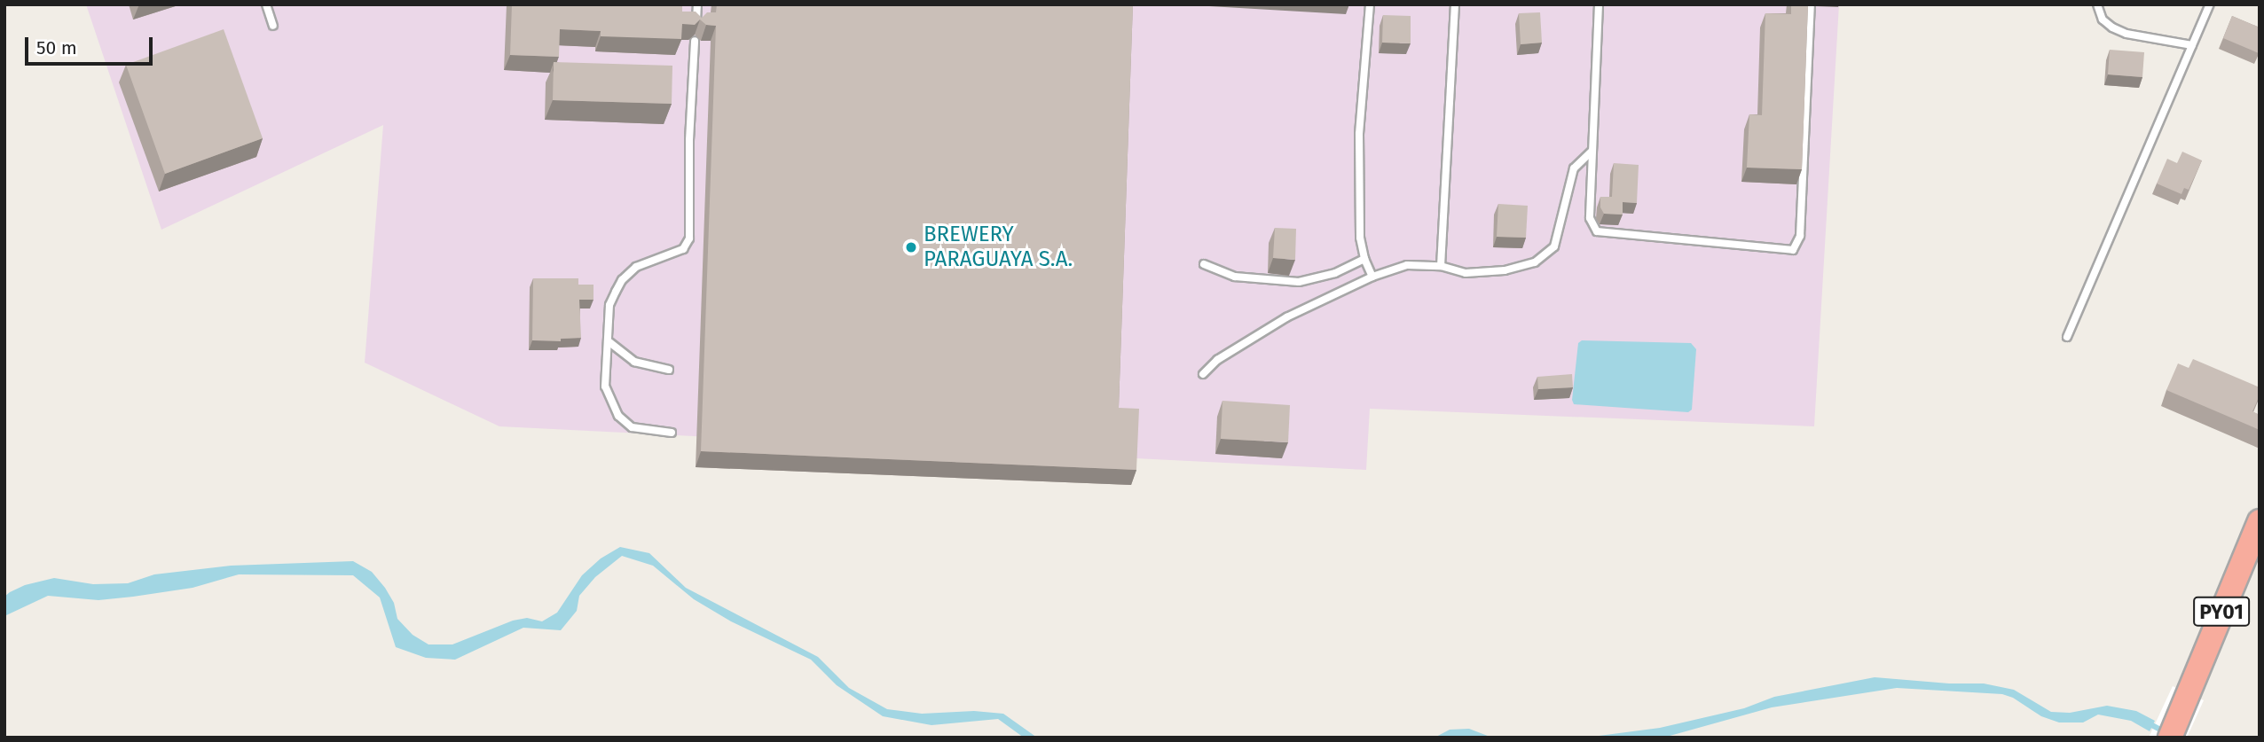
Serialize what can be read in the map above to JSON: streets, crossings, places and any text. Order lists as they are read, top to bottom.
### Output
{
  "streets": {
    "highway": ["PY01"]
  },
  "places": ["BREWERY PARAGUAYA S.A."],
  "scale_bar": "50 m"
}
